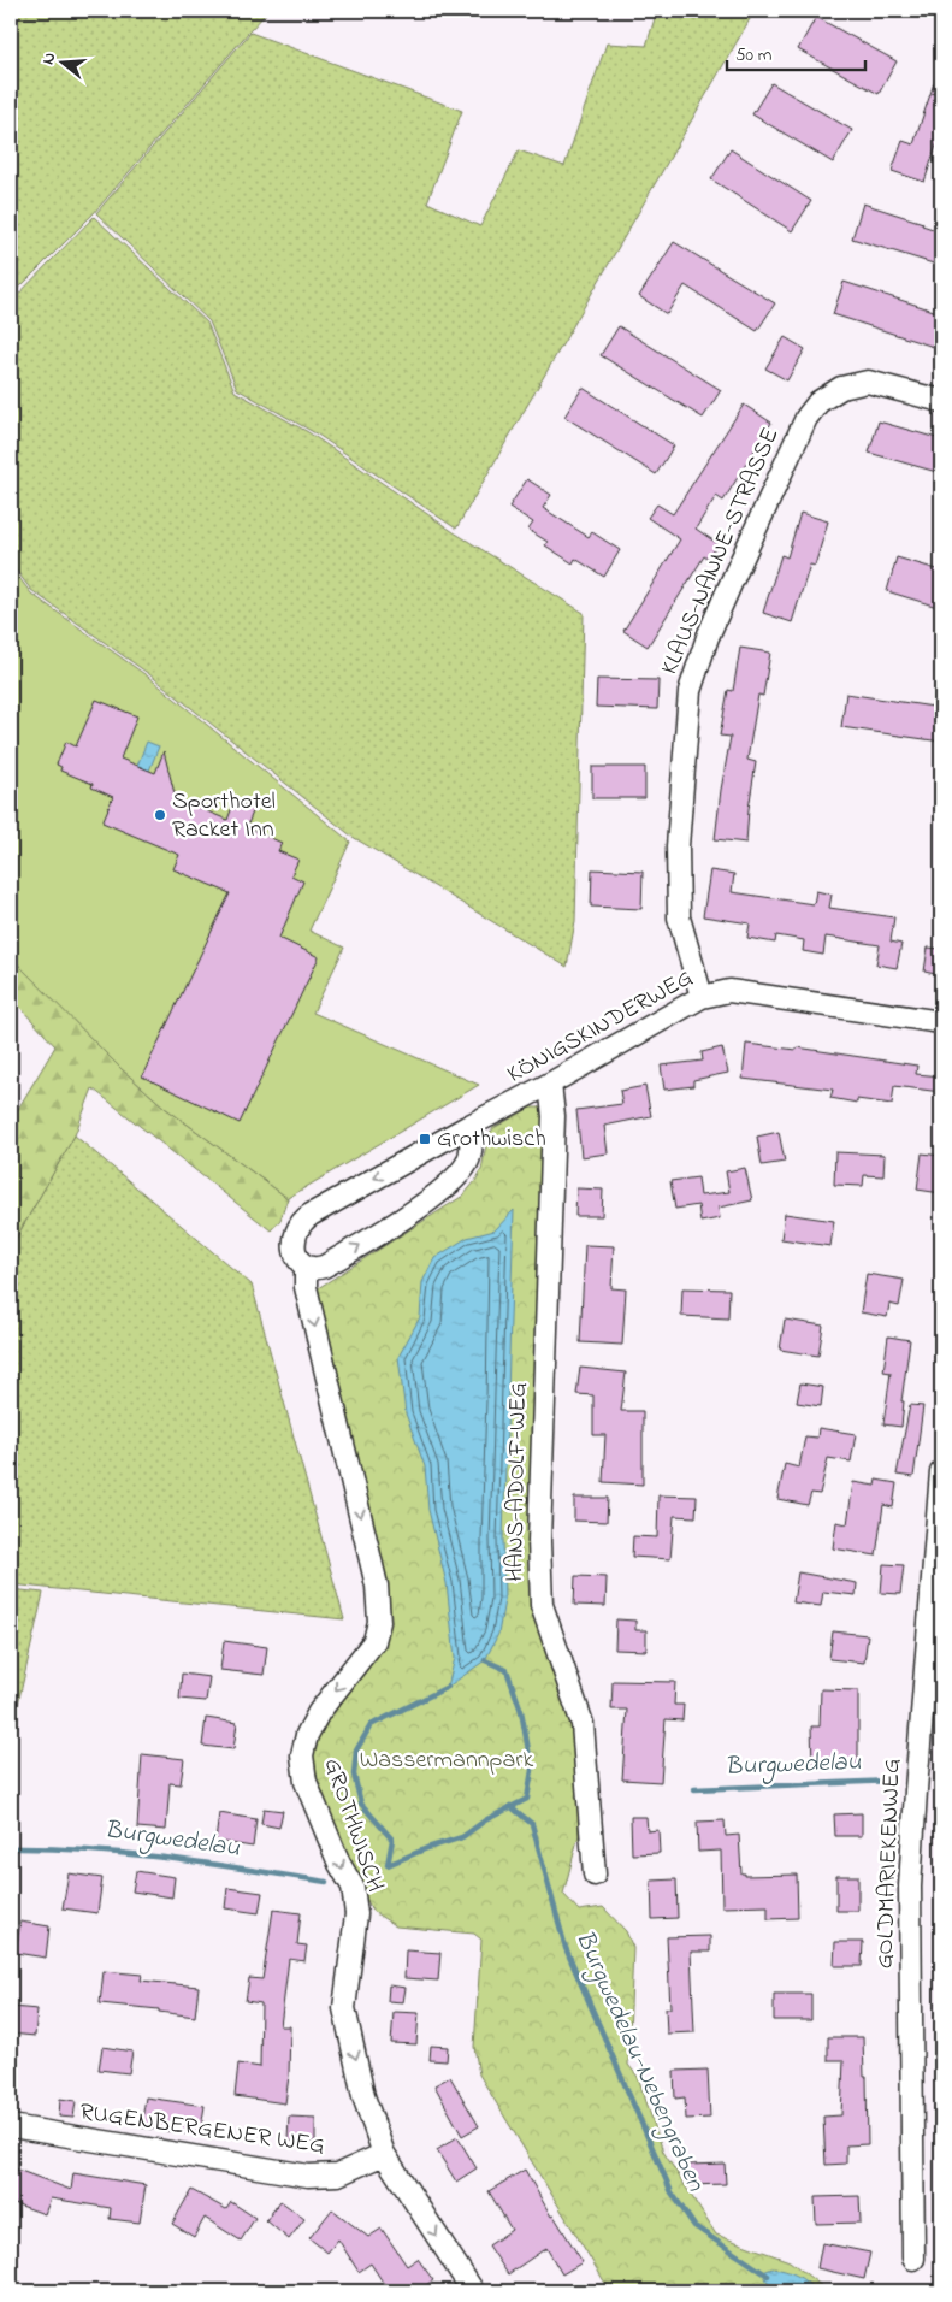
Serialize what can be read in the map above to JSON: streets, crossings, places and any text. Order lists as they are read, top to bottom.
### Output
{
  "streets": {
    "street": [
      "KLAUS-NANNE-STRASSE",
      "KÖNIGSKINDERWEG",
      "HANS-ADOLF-WEG",
      "GROTHWISCH",
      "GOLDMARIEKENWEG",
      "RUGENBERGENER WEG"
    ]
  },
  "crossings": [
    ["KLAUS-NANNE-STRASSE", "KÖNIGSKINDERWEG"],
    ["KÖNIGSKINDERWEG", "HANS-ADOLF-WEG"],
    ["KÖNIGSKINDERWEG", "GROTHWISCH"],
    ["GROTHWISCH", "RUGENBERGENER WEG"]
  ],
  "one_way": ["GROTHWISCH"],
  "water": ["Burgwedelau", "Burgwedelau-Nebengraben"],
  "parks": ["Wassermannpark"],
  "places": {
    "other": ["Sporthotel Racket Inn"],
    "transit": ["Grothwisch"]
  },
  "scale_bar": "50 m",
  "north": "left"
}
